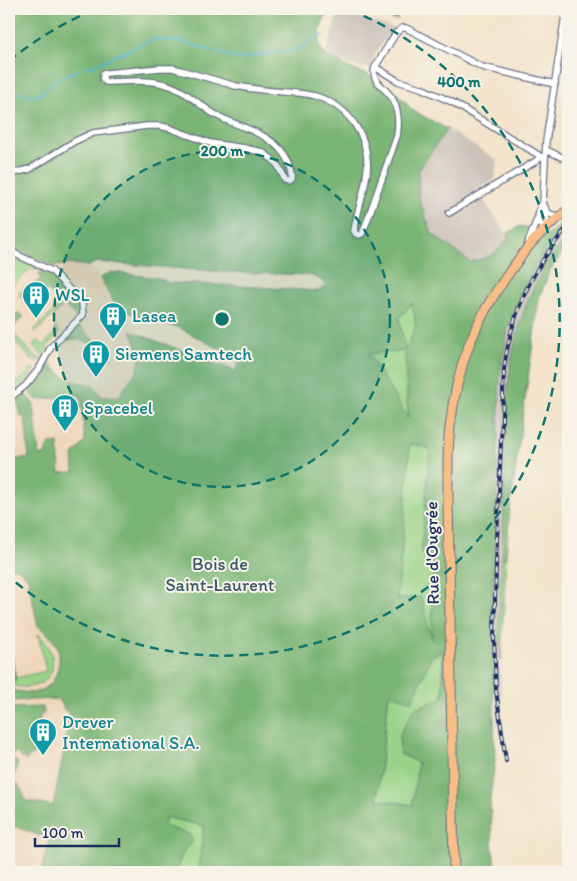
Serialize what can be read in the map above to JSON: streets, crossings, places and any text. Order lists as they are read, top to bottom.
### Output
{
  "streets": {
    "main road": ["Rue d'Ougrée"]
  },
  "parks": ["Bois de Saint-Laurent"],
  "places": {
    "building": [
      "WSL",
      "Lasea",
      "Siemens Samtech",
      "Spacebel",
      "Drever International S.A."
    ]
  },
  "scale_bar": "100 m",
  "rings": ["400 m", "200 m"]
}
